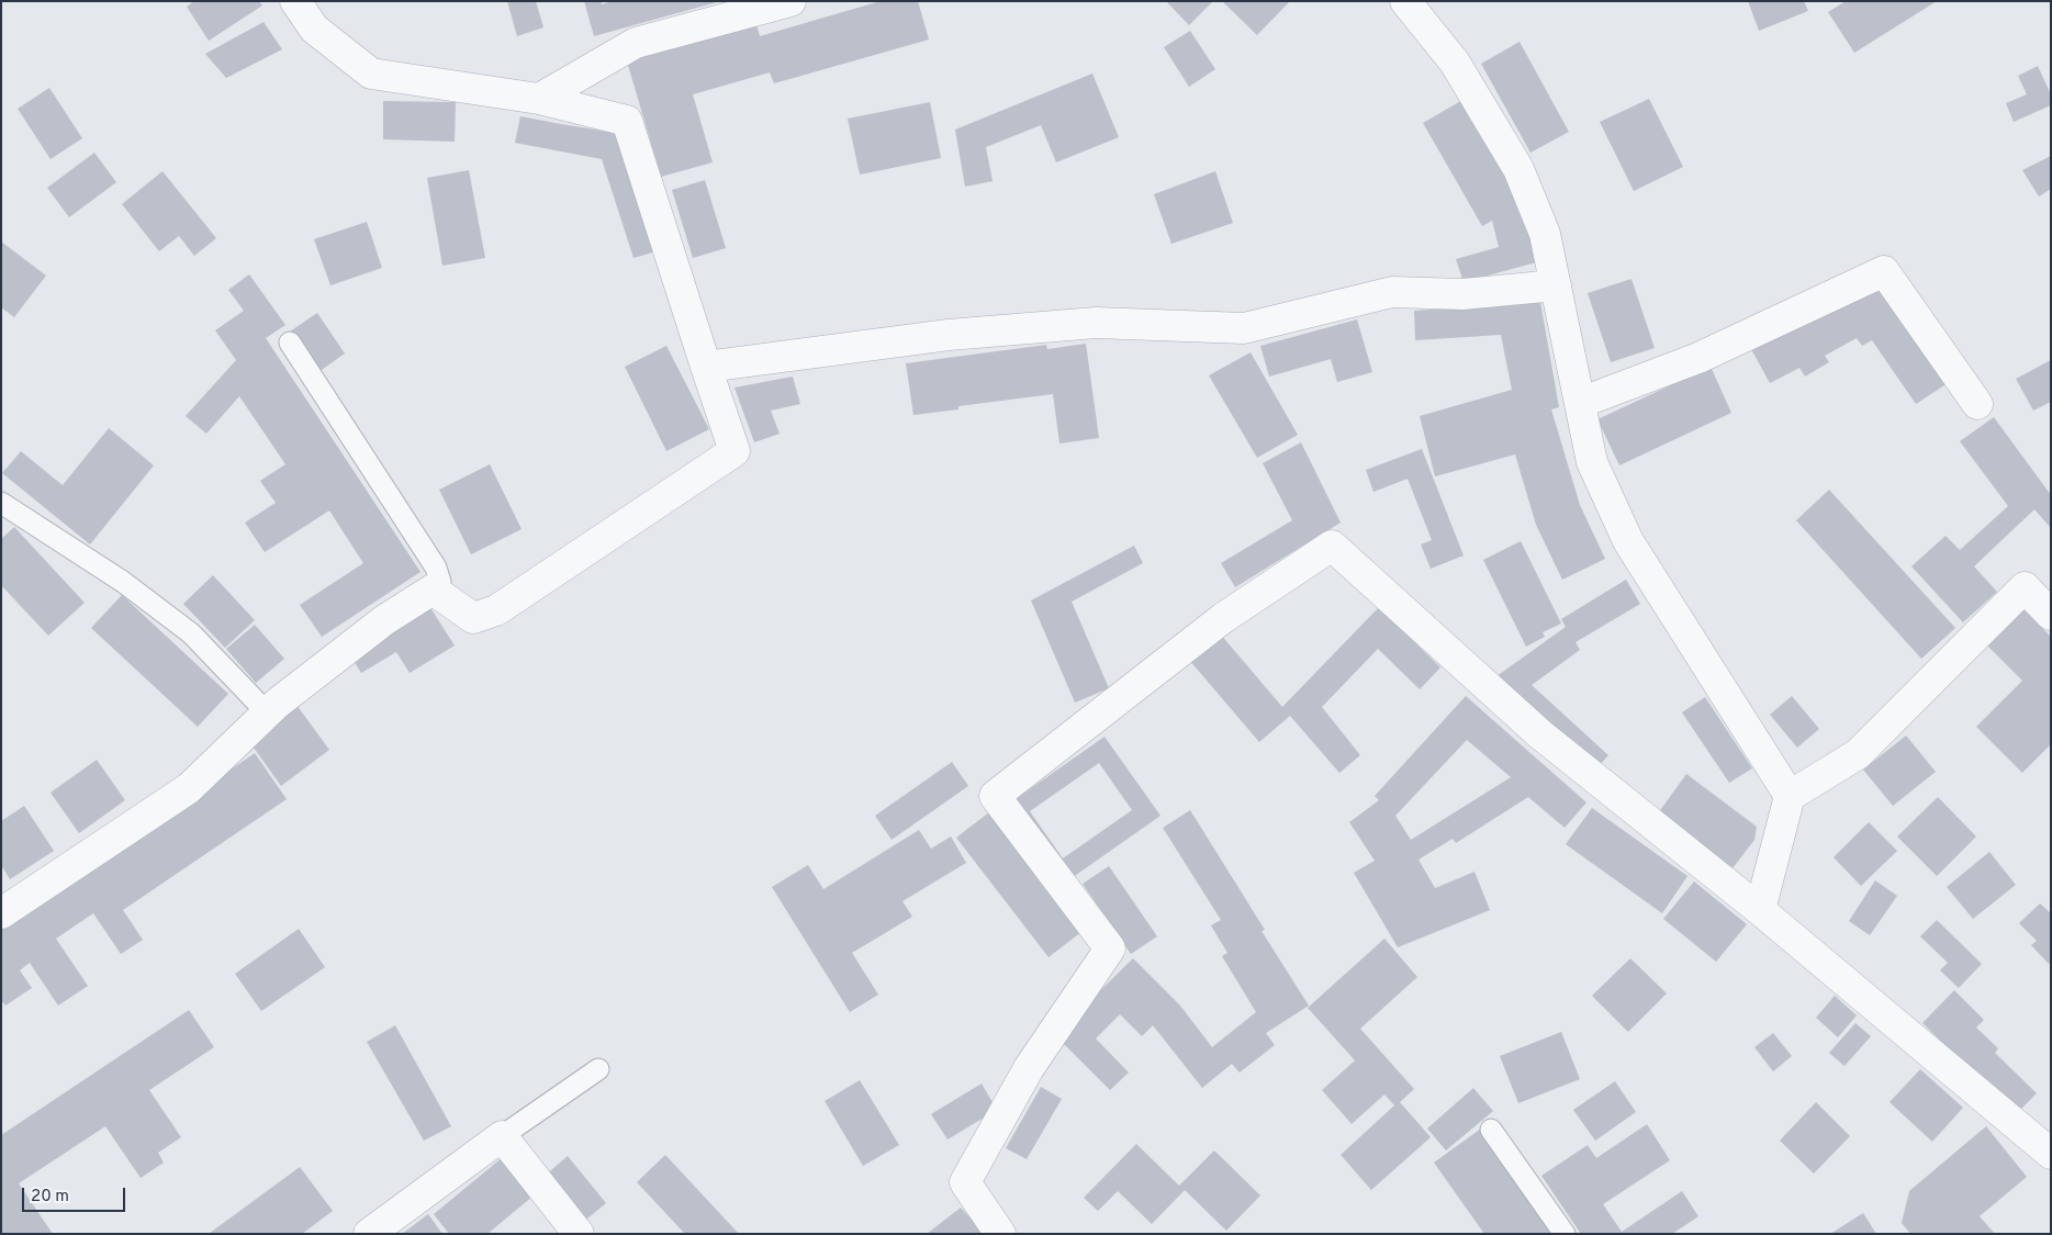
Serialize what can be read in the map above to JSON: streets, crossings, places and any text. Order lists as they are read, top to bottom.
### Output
{
  "scale_bar": "20 m"
}
